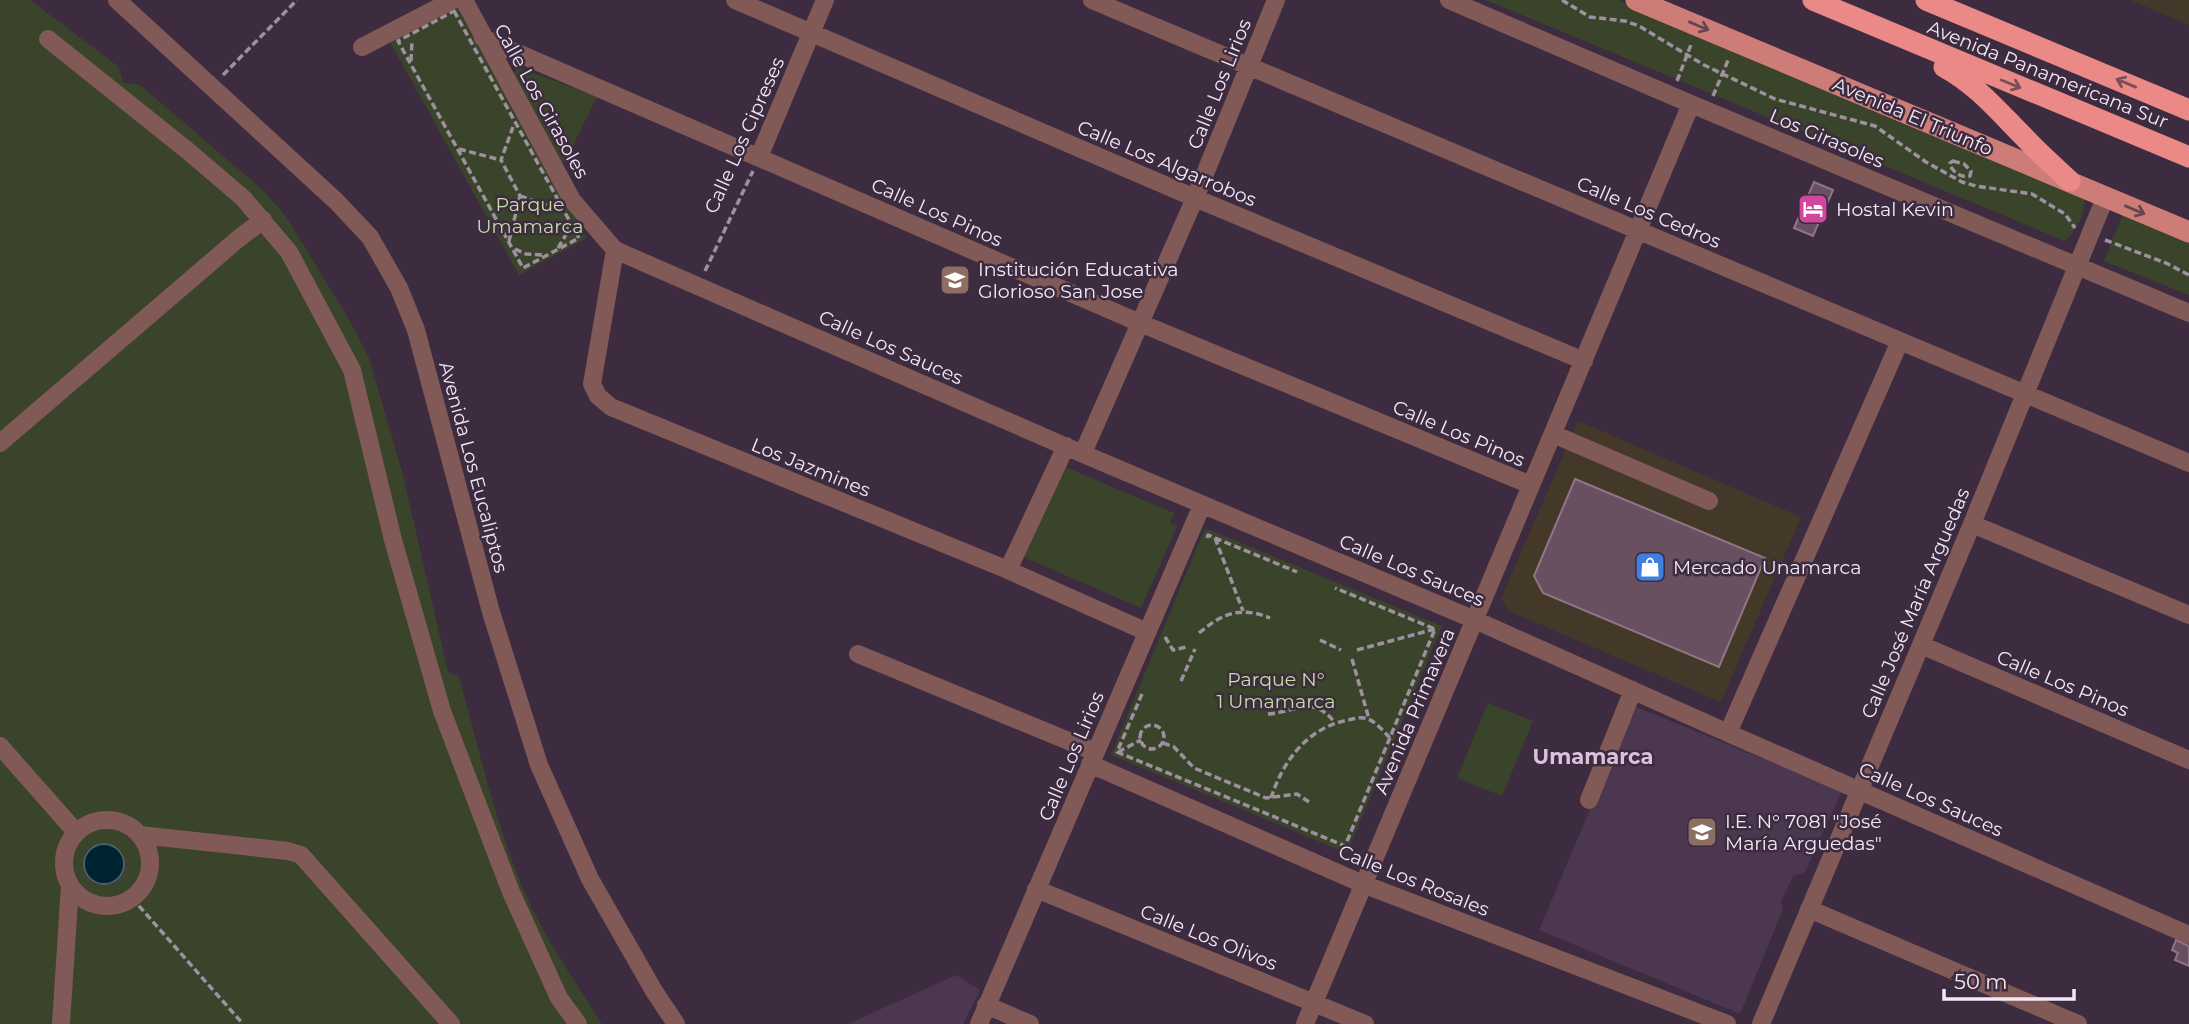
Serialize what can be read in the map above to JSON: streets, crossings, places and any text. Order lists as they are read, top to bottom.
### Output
{
  "streets": {
    "highway": ["Avenida Panamericana Sur"],
    "main road": ["Avenida El Triunfo"],
    "street": [
      "Calle Los Lirios",
      "Calle Los Girasoles",
      "Calle Los Cipreses",
      "Los Girasoles",
      "Calle Los Algarrobos",
      "Calle Los Pinos",
      "Calle Los Cedros",
      "Calle Los Sauces",
      "Avenida Los Eucaliptos",
      "Los Jazmines",
      "Calle José María Arguedas",
      "Avenida Primavera",
      "Calle Los Rosales",
      "Calle Los Olivos"
    ]
  },
  "crossings": [
    ["Calle Los Lirios", "Calle Los Algarrobos"],
    ["Calle Los Lirios", "Calle Los Pinos"],
    ["Calle Los Lirios", "Calle Los Cedros"],
    ["Calle Los Lirios", "Calle Los Sauces"],
    ["Calle Los Lirios", "Los Jazmines"],
    ["Calle Los Lirios", "Calle Los Rosales"],
    ["Calle Los Lirios", "Calle Los Olivos"],
    ["Calle Los Girasoles", "Calle Los Pinos"],
    ["Calle Los Girasoles", "Calle Los Sauces"],
    ["Calle Los Girasoles", "Los Jazmines"],
    ["Avenida El Triunfo", "Calle José María Arguedas"],
    ["Calle Los Cipreses", "Calle Los Algarrobos"],
    ["Calle Los Cipreses", "Calle Los Pinos"],
    ["Calle Los Cipreses", "Calle Los Sauces"],
    ["Los Girasoles", "Calle José María Arguedas"],
    ["Los Girasoles", "Avenida Primavera"],
    ["Calle Los Algarrobos", "Avenida Primavera"],
    ["Calle Los Pinos", "Calle José María Arguedas"],
    ["Calle Los Pinos", "Avenida Primavera"],
    ["Calle Los Cedros", "Calle José María Arguedas"],
    ["Calle Los Cedros", "Avenida Primavera"],
    ["Calle Los Sauces", "Los Jazmines"],
    ["Calle Los Sauces", "Calle José María Arguedas"],
    ["Calle Los Sauces", "Avenida Primavera"],
    ["Avenida Primavera", "Calle Los Rosales"],
    ["Avenida Primavera", "Calle Los Olivos"]
  ],
  "districts": ["Umamarca"],
  "parks": ["Parque Umamarca", "Parque N° 1 Umamarca"],
  "places": {
    "hotel": ["Hostal Kevin"],
    "school or university": ["Institución Educativa Glorioso San Jose", "I.E. N° 7081 \"José María Arguedas\""],
    "shop": ["Mercado Unamarca"]
  },
  "scale_bar": "50 m"
}
